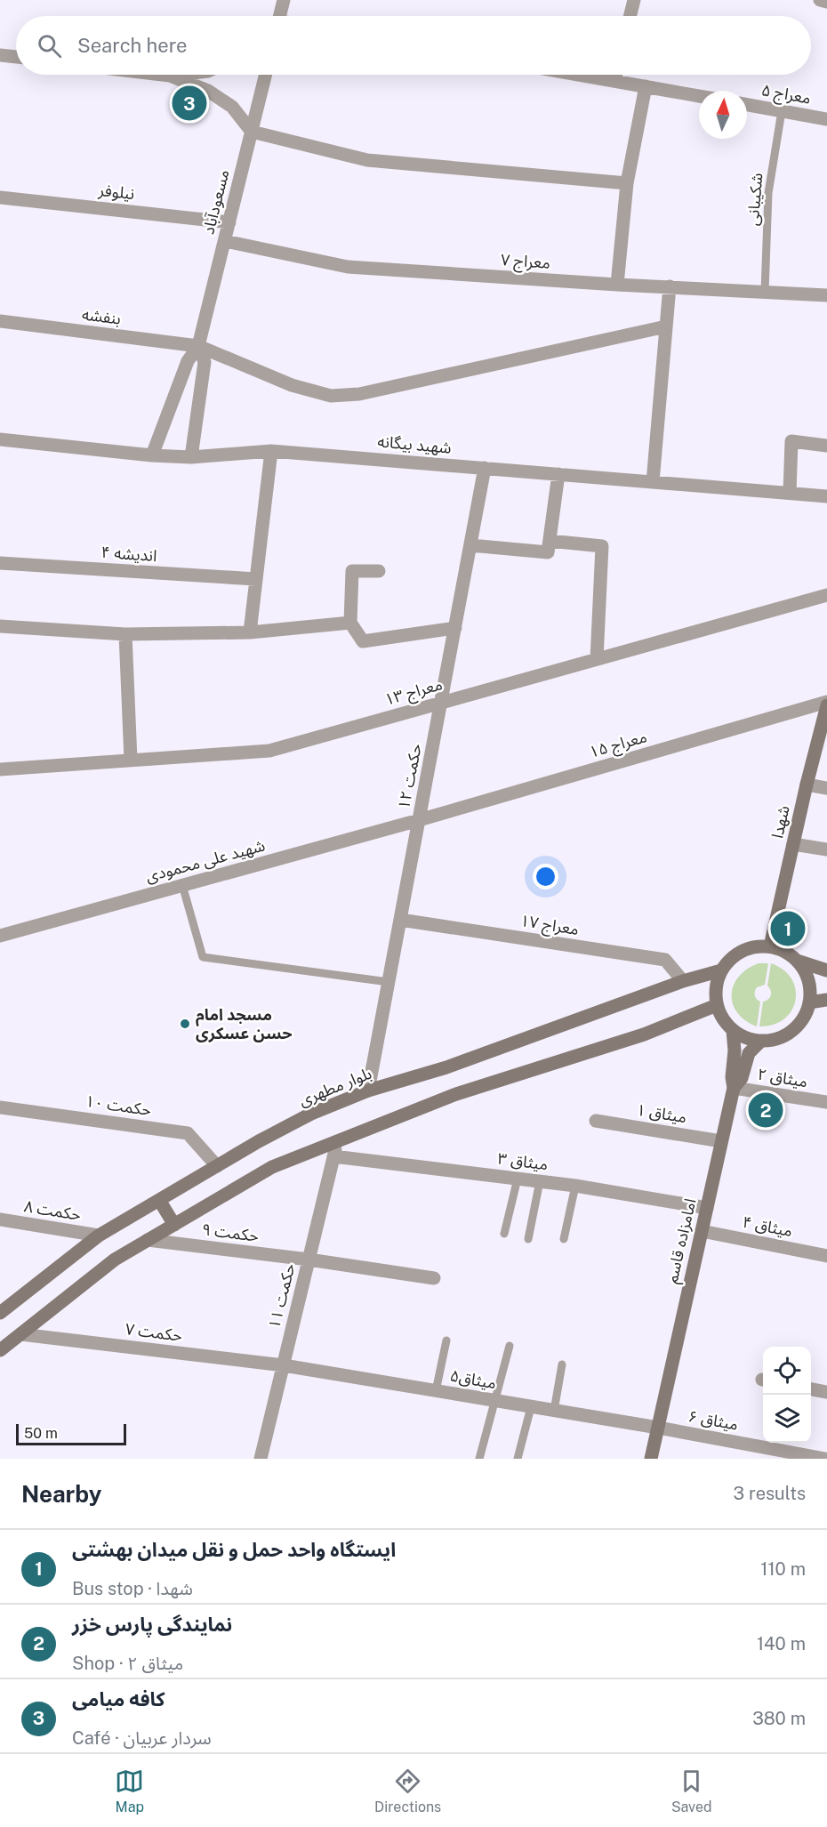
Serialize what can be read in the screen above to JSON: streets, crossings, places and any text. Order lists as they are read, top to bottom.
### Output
{
  "streets": {
    "street": [
      "معراج ۵",
      "نیلوفر",
      "مسعودآباد",
      "معراج ۷",
      "بنفشه",
      "شهید بیگانه",
      "اندیشه ۴",
      "معراج ۱۳",
      "معراج ۱۵",
      "حکمت ۱۲",
      "شهدا",
      "شهید علی محمودی",
      "معراج ۱۷",
      "میثاق ۲",
      "بلوار مطهری",
      "حکمت ۱۰",
      "میثاق ۱",
      "میثاق ۳",
      "حکمت ۸",
      "میثاق ۴",
      "حکمت ۹",
      "امامزاده قاسم",
      "حکمت ۱۱",
      "حکمت ۷",
      "میثاق۵",
      "میثاق ۶"
    ],
    "lane": ["شکیبانی"]
  },
  "crossings": [
    ["معراج ۵", "شکیبانی"],
    ["نیلوفر", "مسعودآباد"],
    ["شکیبانی", "معراج ۷"],
    ["مسعودآباد", "معراج ۷"],
    ["مسعودآباد", "بنفشه"],
    ["مسعودآباد", "شهید بیگانه"],
    ["شهید بیگانه", "حکمت ۱۲"],
    ["معراج ۱۳", "حکمت ۱۲"],
    ["معراج ۱۵", "حکمت ۱۲"],
    ["معراج ۱۵", "شهدا"],
    ["معراج ۱۵", "شهید علی محمودی"],
    ["حکمت ۱۲", "شهید علی محمودی"],
    ["حکمت ۱۲", "معراج ۱۷"],
    ["حکمت ۱۲", "بلوار مطهری"],
    ["شهدا", "بلوار مطهری"],
    ["شهدا", "امامزاده قاسم"],
    ["معراج ۱۷", "بلوار مطهری"],
    ["میثاق ۲", "امامزاده قاسم"],
    ["بلوار مطهری", "حکمت ۱۰"],
    ["بلوار مطهری", "حکمت ۸"],
    ["بلوار مطهری", "امامزاده قاسم"],
    ["میثاق ۱", "امامزاده قاسم"],
    ["میثاق ۳", "امامزاده قاسم"],
    ["میثاق ۳", "حکمت ۱۱"],
    ["میثاق ۴", "امامزاده قاسم"],
    ["حکمت ۹", "حکمت ۱۱"],
    ["امامزاده قاسم", "میثاق۵"],
    ["امامزاده قاسم", "میثاق ۶"],
    ["حکمت ۱۱", "حکمت ۷"],
    ["حکمت ۱۱", "میثاق۵"],
    ["حکمت ۷", "میثاق۵"],
    ["میثاق۵", "میثاق ۶"]
  ],
  "places": ["مسجد امام حسن عسکری"],
  "scale_bar": "50 m",
  "north": "top",
  "page": {
    "search": "Search here",
    "pins": ["3", "1", "2"],
    "scale": "50 m",
    "heading": ["Nearby", "3 results"],
    "list": [
      {
        "mark": "1",
        "name": "ایستگاه واحد حمل و نقل میدان بهشتی",
        "note": "Bus stop · شهدا",
        "value": "110 m"
      },
      {
        "mark": "2",
        "name": "نمایندگی پارس خزر",
        "note": "Shop · میثاق ۲",
        "value": "140 m"
      },
      {
        "mark": "3",
        "name": "کافه میامی",
        "note": "Café · سردار عربیان",
        "value": "380 m"
      }
    ],
    "nav": ["Map", "Directions", "Saved"]
  }
}
